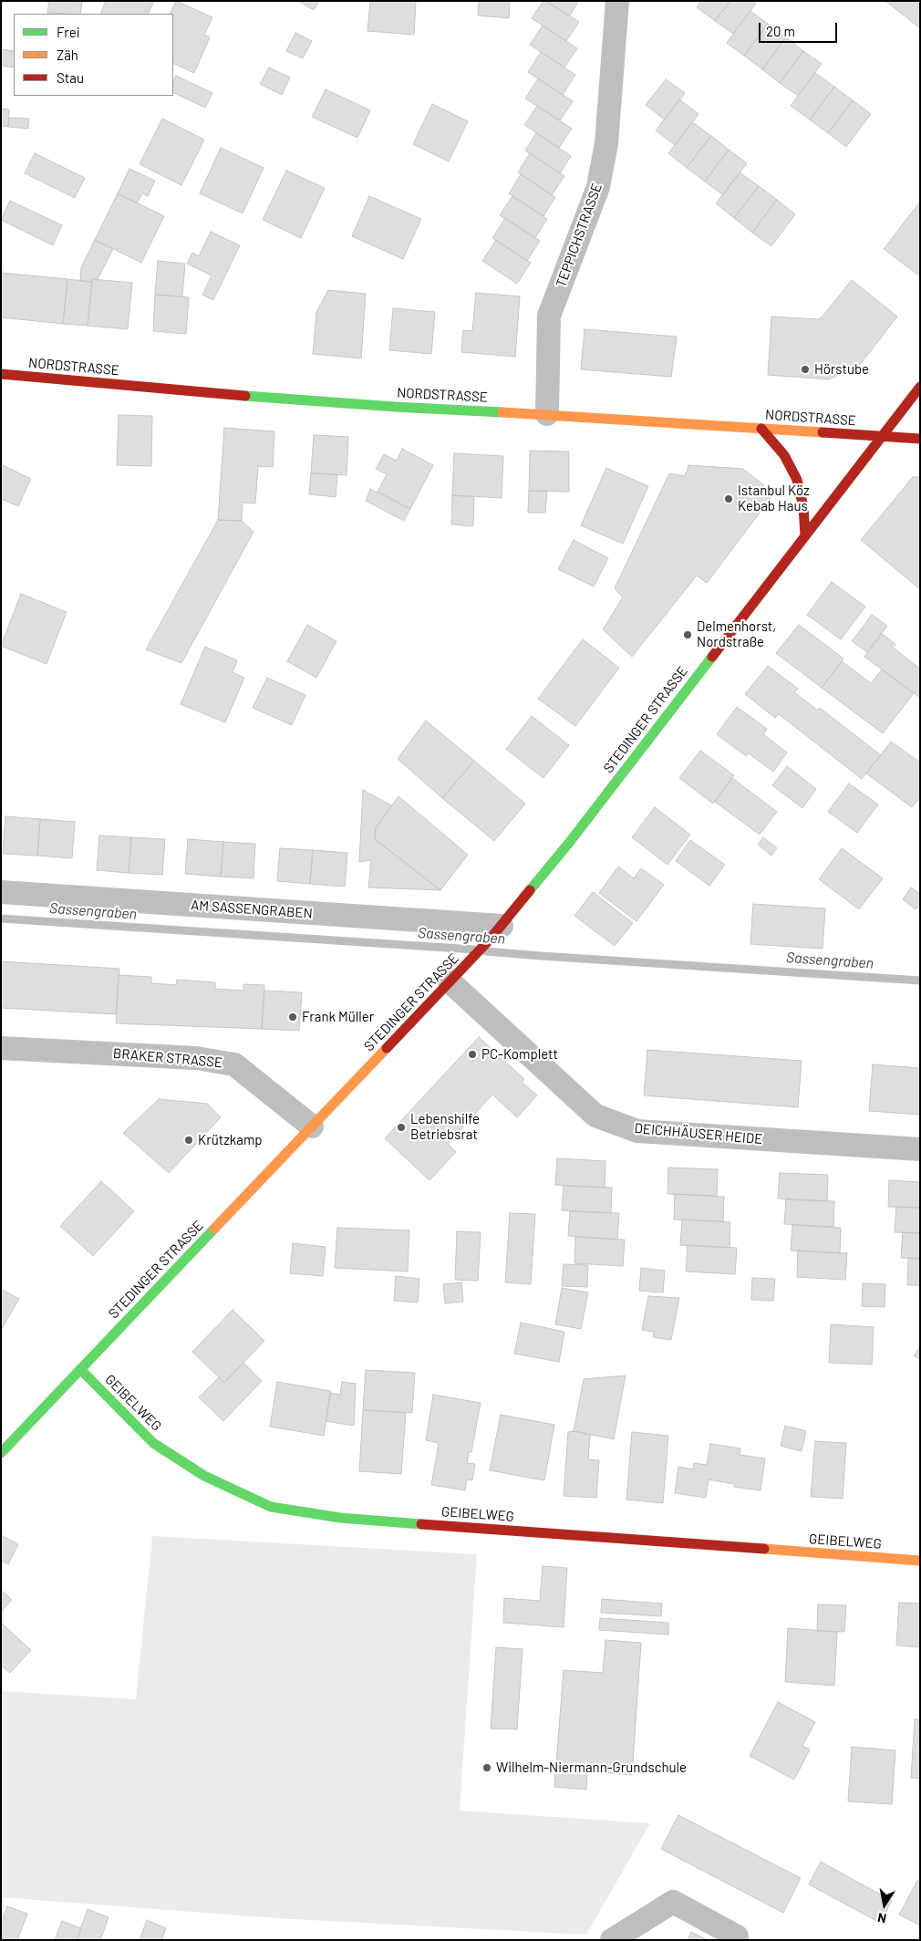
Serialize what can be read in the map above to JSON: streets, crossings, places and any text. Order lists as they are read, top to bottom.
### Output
{
  "streets": {
    "street": [
      "TEPPICHSTRASSE",
      "NORDSTRASSE",
      "STEDINGER STRASSE",
      "AM SASSENGRABEN",
      "BRAKER STRASSE",
      "DEICHHÄUSER HEIDE",
      "GEIBELWEG"
    ]
  },
  "crossings": [
    ["TEPPICHSTRASSE", "NORDSTRASSE"],
    ["NORDSTRASSE", "STEDINGER STRASSE"],
    ["STEDINGER STRASSE", "AM SASSENGRABEN"],
    ["STEDINGER STRASSE", "BRAKER STRASSE"],
    ["STEDINGER STRASSE", "DEICHHÄUSER HEIDE"],
    ["STEDINGER STRASSE", "GEIBELWEG"]
  ],
  "water": ["Sassengraben"],
  "places": [
    "Hörstube",
    "Istanbul Köz Kebab Haus",
    "Delmenhorst, Nordstraße",
    "Frank Müller",
    "PC-Komplett",
    "Lebenshilfe Betriebsrat",
    "Krützkamp",
    "Wilhelm-Niermann-Grundschule"
  ],
  "legend": ["Frei", "Zäh", "Stau"],
  "scale_bar": "20 m",
  "north": "bottom"
}
